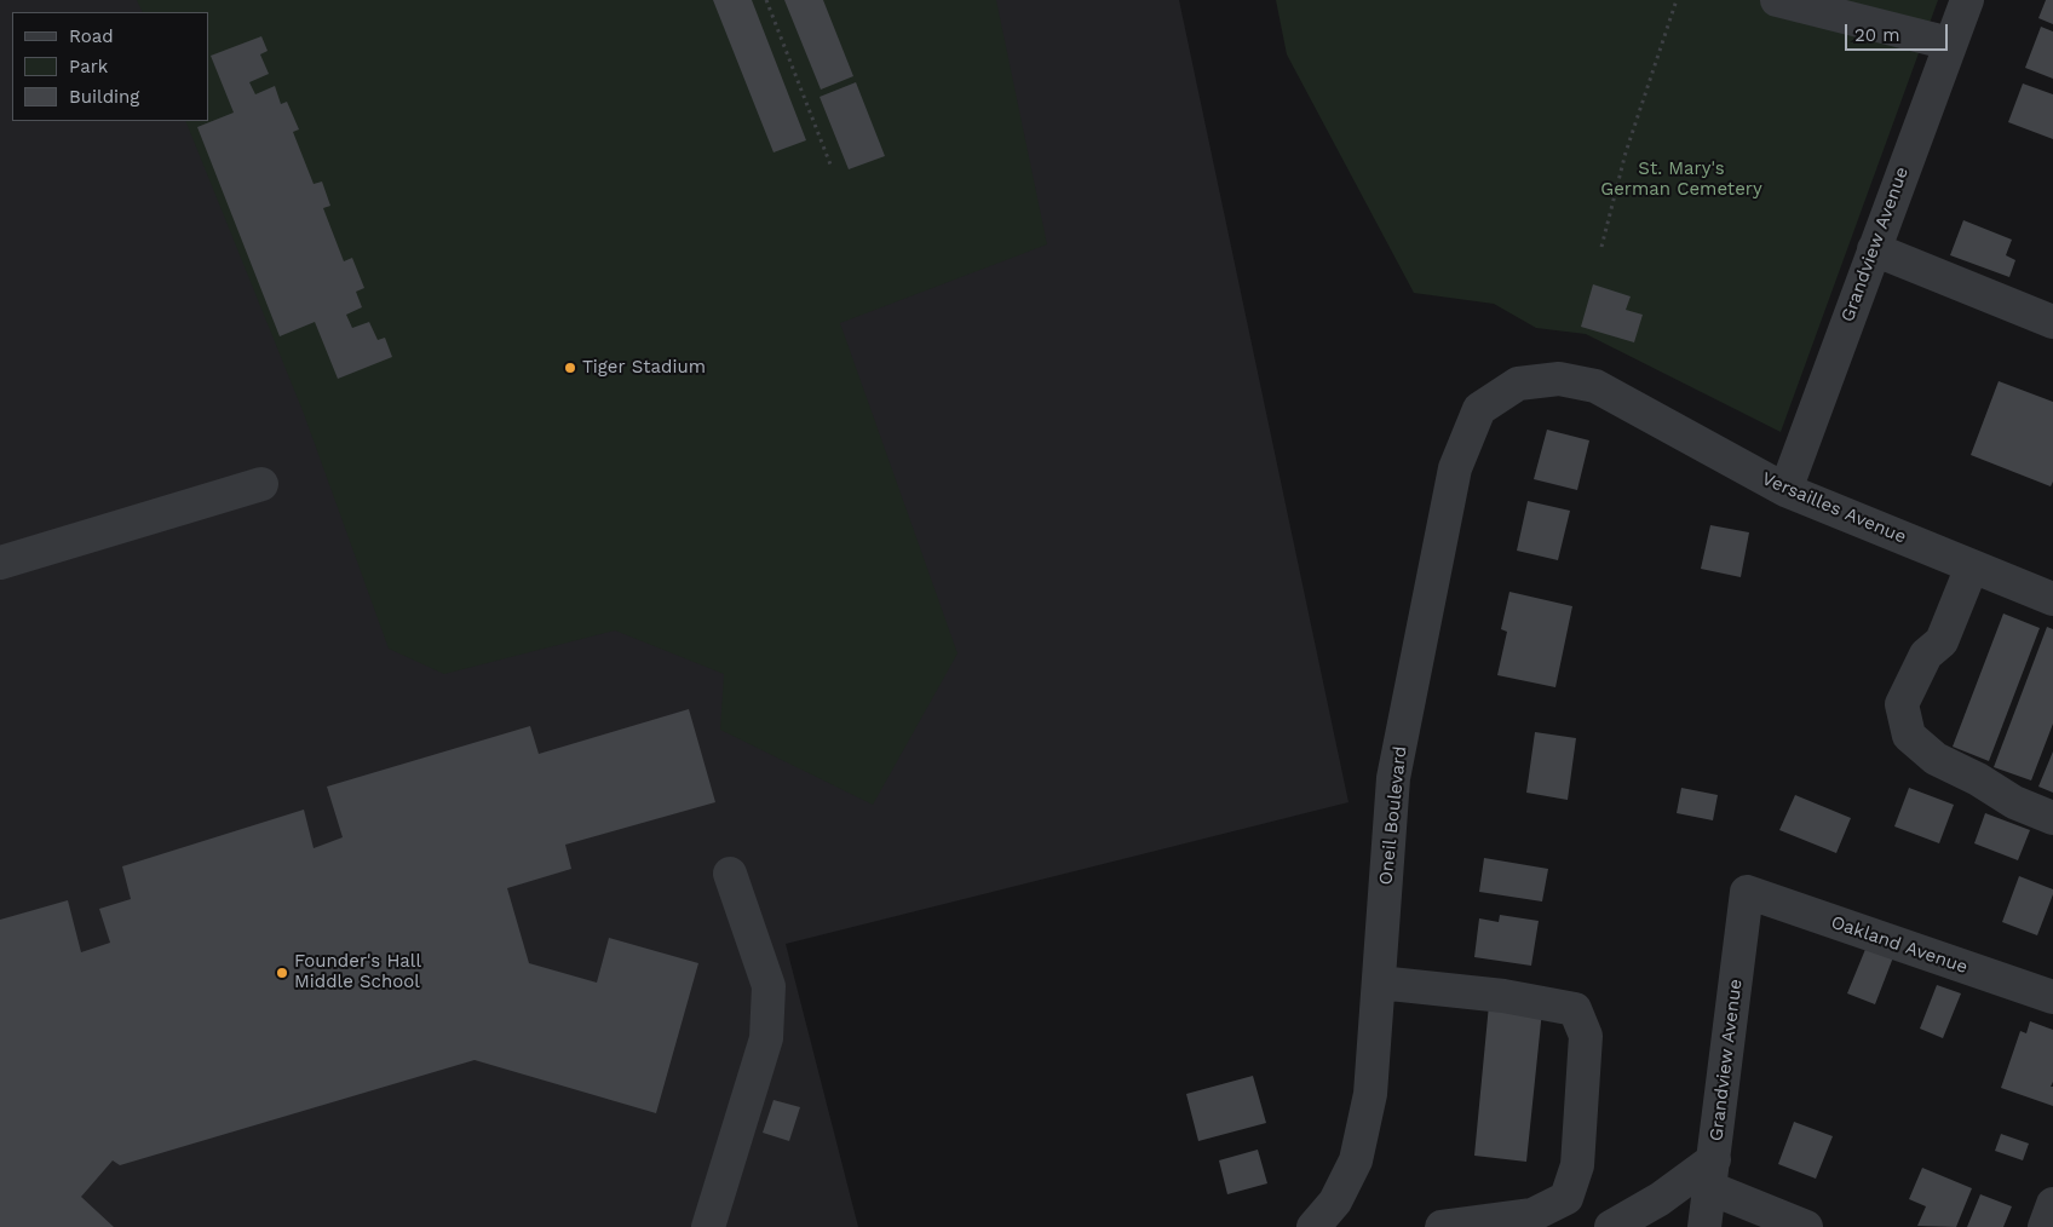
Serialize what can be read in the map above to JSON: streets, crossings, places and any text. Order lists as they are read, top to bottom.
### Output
{
  "streets": {
    "street": [
      "Grandview Avenue",
      "Versailles Avenue",
      "Oneil Boulevard",
      "Oakland Avenue"
    ]
  },
  "crossings": [
    ["Grandview Avenue", "Versailles Avenue"],
    ["Grandview Avenue", "Oakland Avenue"],
    ["Versailles Avenue", "Oneil Boulevard"]
  ],
  "parks": ["St. Mary's German Cemetery"],
  "places": ["Tiger Stadium", "Founder's Hall Middle School"],
  "legend": ["Road", "Park", "Building"],
  "scale_bar": "20 m"
}
